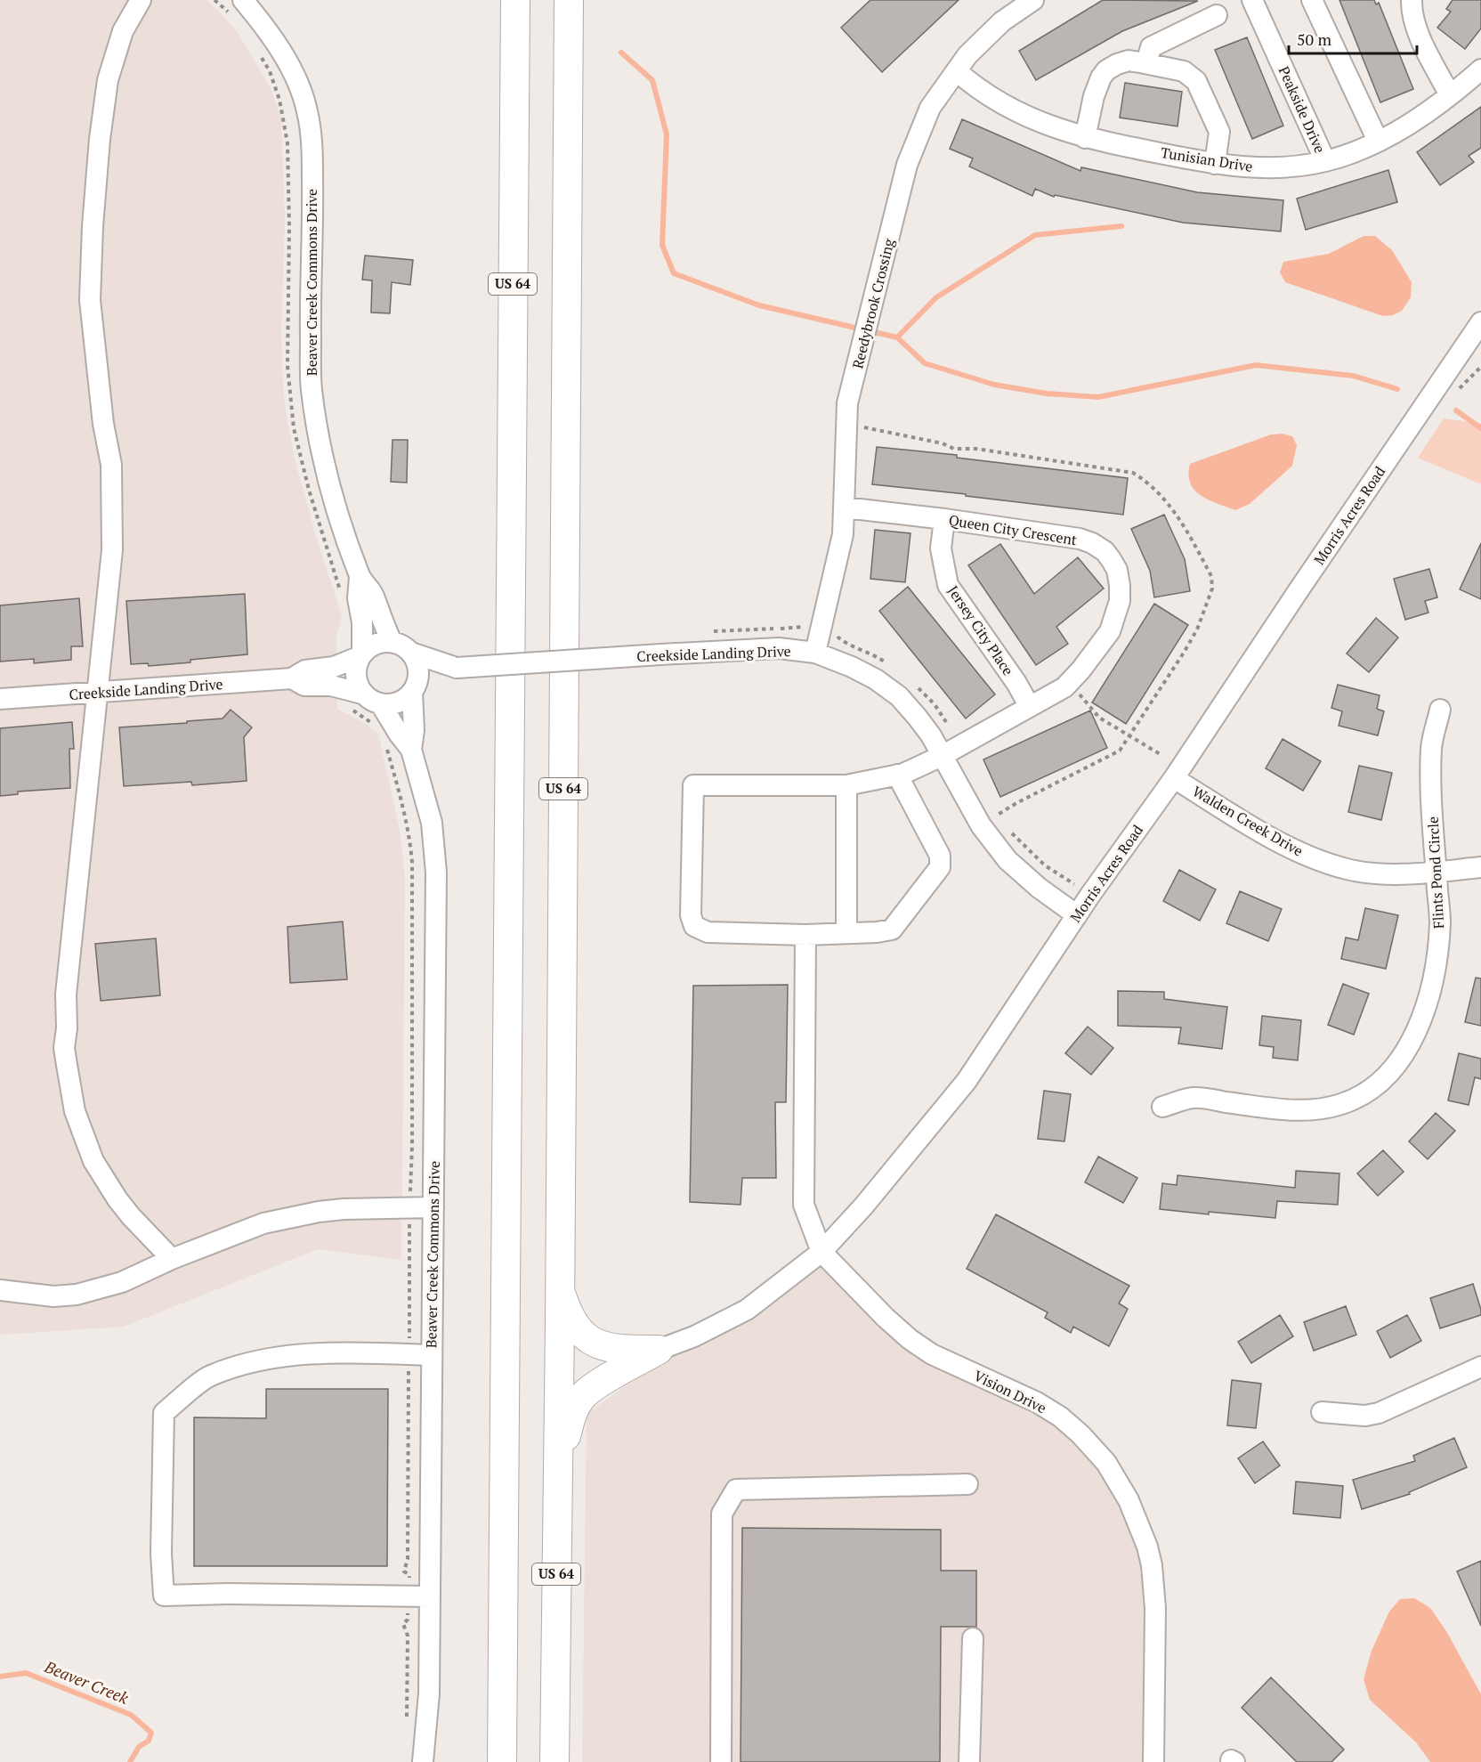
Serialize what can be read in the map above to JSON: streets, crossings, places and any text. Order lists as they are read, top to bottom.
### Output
{
  "streets": {
    "highway": ["US 64"],
    "street": [
      "Peakside Drive",
      "Tunisian Drive",
      "Beaver Creek Commons Drive",
      "Reedybrook Crossing",
      "Morris Acres Road",
      "Queen City Crescent",
      "Jersey City Place",
      "Creekside Landing Drive",
      "Walden Creek Drive",
      "Flints Pond Circle",
      "Vision Drive"
    ]
  },
  "crossings": [
    ["Peakside Drive", "Tunisian Drive"],
    ["Tunisian Drive", "Reedybrook Crossing"],
    ["Beaver Creek Commons Drive", "Creekside Landing Drive"],
    ["Reedybrook Crossing", "Queen City Crescent"],
    ["Reedybrook Crossing", "Creekside Landing Drive"],
    ["Morris Acres Road", "Creekside Landing Drive"],
    ["Morris Acres Road", "Walden Creek Drive"],
    ["Morris Acres Road", "Vision Drive"],
    ["Queen City Crescent", "Jersey City Place"],
    ["Queen City Crescent", "Creekside Landing Drive"],
    ["Walden Creek Drive", "Flints Pond Circle"]
  ],
  "water": ["Beaver Creek"],
  "scale_bar": "50 m"
}
